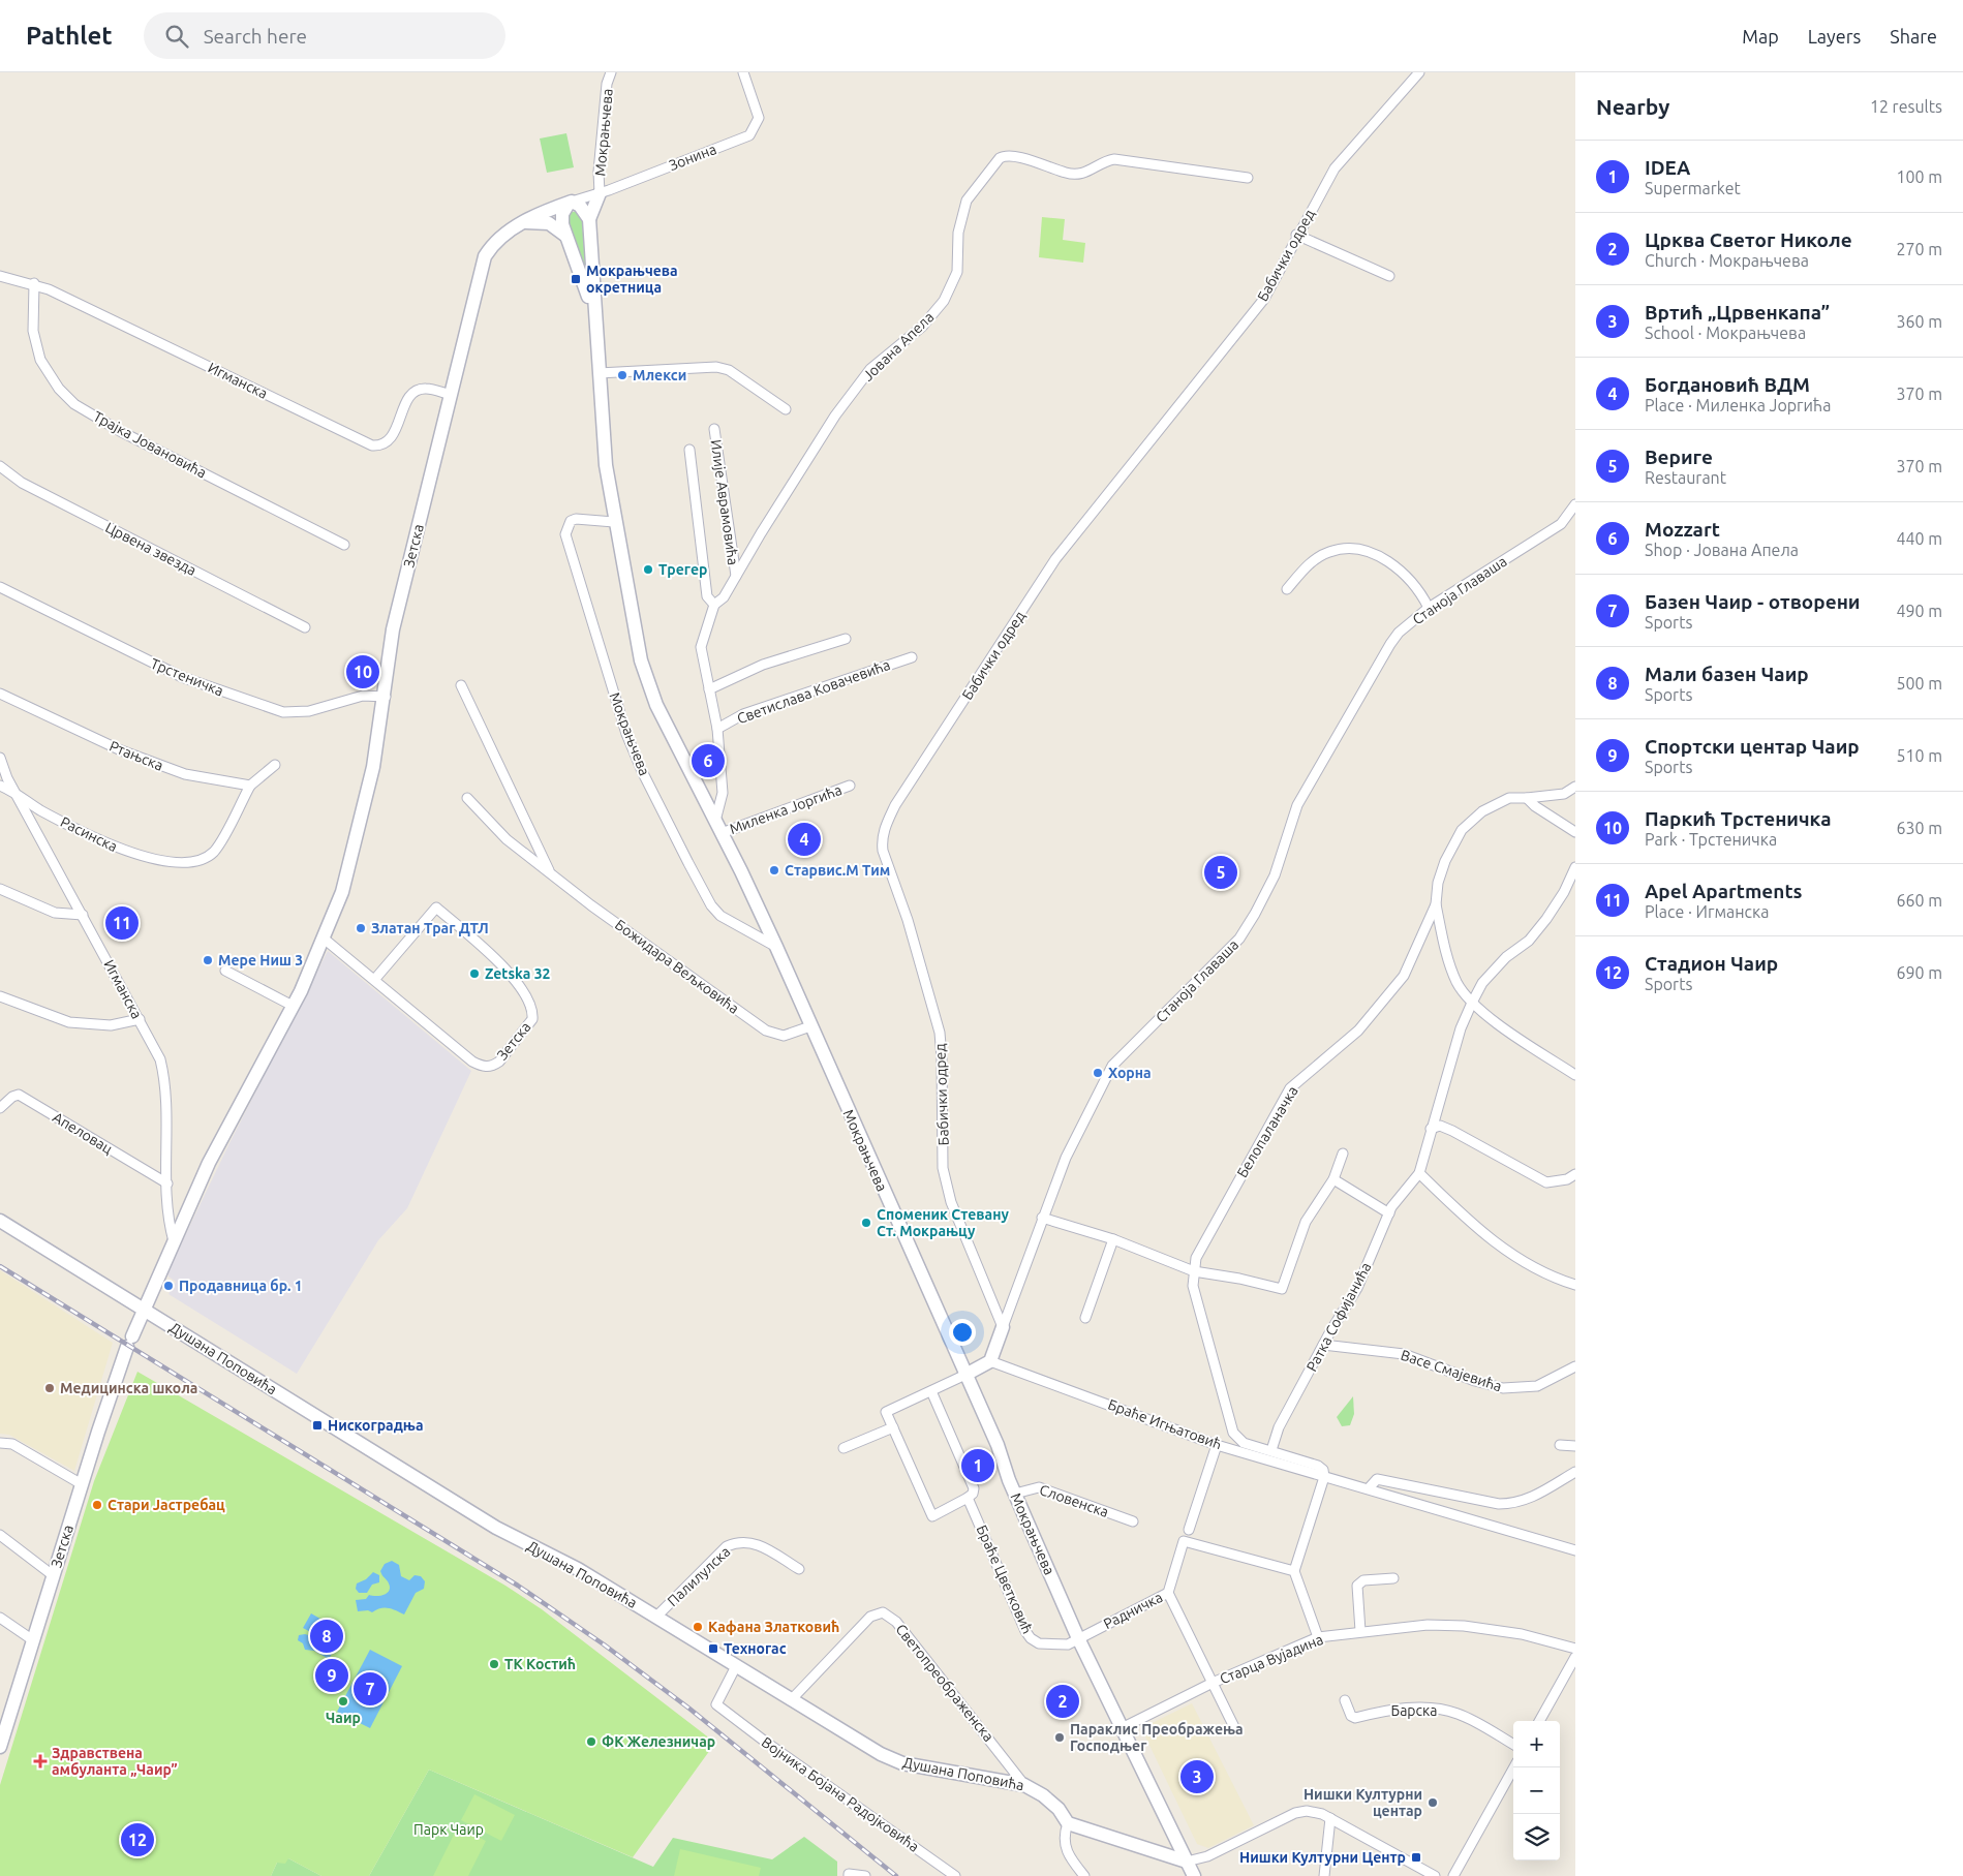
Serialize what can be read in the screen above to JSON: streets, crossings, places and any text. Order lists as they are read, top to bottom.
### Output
{
  "streets": {
    "street": [
      "Мокрањчева",
      "Зонина",
      "Бабички одред",
      "Јована Апела",
      "Игманска",
      "Трајка Јовановића",
      "Илије Аврамовића",
      "Зетска",
      "Црвена звезда",
      "Станоја Главаша",
      "Трстеничка",
      "Светислава Ковачевића",
      "Ртањска",
      "Миленка Јоргића",
      "Расинска",
      "Божидара Вељковића",
      "Белопаланачка",
      "Апеловац",
      "Ратка Софијанића",
      "Душана Поповића",
      "Васе Смајевића",
      "Браће Игњатовић",
      "Словенска",
      "Палилулска",
      "Браће Цветковић",
      "Радничка",
      "Старца Вујадина",
      "Светопреображенска",
      "Барска",
      "Војника Бојана Радојковића"
    ]
  },
  "crossings": [
    ["Мокрањчева", "Зонина"],
    ["Мокрањчева", "Јована Апела"],
    ["Мокрањчева", "Зетска"],
    ["Мокрањчева", "Миленка Јоргића"],
    ["Мокрањчева", "Божидара Вељковића"],
    ["Мокрањчева", "Словенска"],
    ["Мокрањчева", "Браће Цветковић"],
    ["Мокрањчева", "Радничка"],
    ["Мокрањчева", "Старца Вујадина"],
    ["Зонина", "Зетска"],
    ["Бабички одред", "Станоја Главаша"],
    ["Јована Апела", "Илије Аврамовића"],
    ["Јована Апела", "Светислава Ковачевића"],
    ["Јована Апела", "Миленка Јоргића"],
    ["Игманска", "Трајка Јовановића"],
    ["Игманска", "Зетска"],
    ["Игманска", "Расинска"],
    ["Игманска", "Апеловац"],
    ["Зетска", "Трстеничка"],
    ["Зетска", "Душана Поповића"],
    ["Станоја Главаша", "Браће Игњатовић"],
    ["Ртањска", "Расинска"],
    ["Белопаланачка", "Ратка Софијанића"],
    ["Белопаланачка", "Браће Игњатовић"],
    ["Ратка Софијанића", "Васе Смајевића"],
    ["Душана Поповића", "Палилулска"],
    ["Душана Поповића", "Светопреображенска"],
    ["Душана Поповића", "Војника Бојана Радојковића"],
    ["Браће Цветковић", "Радничка"],
    ["Радничка", "Старца Вујадина"]
  ],
  "parks": ["Парк Чаир"],
  "places": {
    "transit": [
      "Мокрањчева окретница",
      "Нискоградња",
      "Техногас",
      "Нишки Културни Центр"
    ],
    "other": [
      "Млекси",
      "Трегер",
      "Старвис.М Тим",
      "Златан Траг ДТЛ",
      "Мере Ниш 3",
      "Zetska 32",
      "Хорна",
      "Споменик Стевану Ст. Мокрањцу",
      "Продавница бр. 1",
      "Медицинска школа",
      "Стари Јастребац",
      "Кафана Златковић",
      "ТК Костић",
      "Чаир",
      "Параклис Преображења Господњег",
      "ФК Железничар",
      "Нишки Културни центар"
    ],
    "health": ["Здравствена амбуланта „Чаир”"]
  },
  "page": {
    "header": "Pathlet",
    "search": "Search here",
    "nav": ["Map", "Layers", "Share"],
    "heading": ["Nearby", "12 results"],
    "list": [
      {
        "mark": "1",
        "name": "IDEA",
        "note": "Supermarket",
        "value": "100 m"
      },
      {
        "mark": "2",
        "name": "Црква Светог Николе",
        "note": "Church · Мокрањчева",
        "value": "270 m"
      },
      {
        "mark": "3",
        "name": "Вртић „Црвенкапа”",
        "note": "School · Мокрањчева",
        "value": "360 m"
      },
      {
        "mark": "4",
        "name": "Богдановић ВДМ",
        "note": "Place · Миленка Јоргића",
        "value": "370 m"
      },
      {
        "mark": "5",
        "name": "Вериге",
        "note": "Restaurant",
        "value": "370 m"
      },
      {
        "mark": "6",
        "name": "Mozzart",
        "note": "Shop · Јована Апела",
        "value": "440 m"
      },
      {
        "mark": "7",
        "name": "Базен Чаир - отворени",
        "note": "Sports",
        "value": "490 m"
      },
      {
        "mark": "8",
        "name": "Мали базен Чаир",
        "note": "Sports",
        "value": "500 m"
      },
      {
        "mark": "9",
        "name": "Спортски центар Чаир",
        "note": "Sports",
        "value": "510 m"
      },
      {
        "mark": "10",
        "name": "Паркић Трстеничка",
        "note": "Park · Трстеничка",
        "value": "630 m"
      },
      {
        "mark": "11",
        "name": "Apel Apartments",
        "note": "Place · Игманска",
        "value": "660 m"
      },
      {
        "mark": "12",
        "name": "Стадион Чаир",
        "note": "Sports",
        "value": "690 m"
      }
    ],
    "pins": [
      "10",
      "6",
      "4",
      "5",
      "11",
      "1",
      "8",
      "9",
      "7",
      "2",
      "3",
      "12"
    ],
    "map_buttons": ["+", "−"]
  }
}
